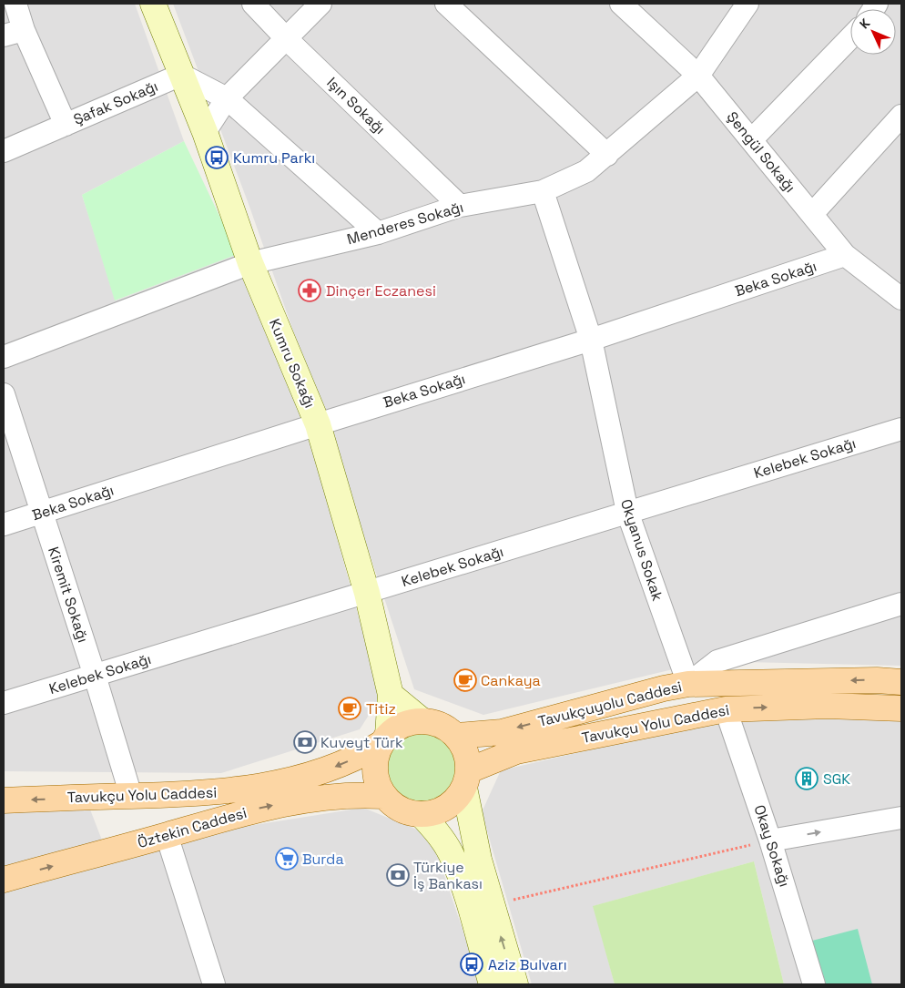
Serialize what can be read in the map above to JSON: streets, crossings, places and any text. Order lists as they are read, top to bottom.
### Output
{
  "streets": {
    "main road": ["Tavukçuyolu Caddesi", "Tavukçu Yolu Caddesi", "Öztekin Caddesi"],
    "street": [
      "Şafak Sokağı",
      "Işın Sokağı",
      "Şengül Sokağı",
      "Menderes Sokağı",
      "Beka Sokağı",
      "Kumru Sokağı",
      "Kelebek Sokağı",
      "Okyanus Sokak",
      "Kiremit Sokağı",
      "Okay Sokağı"
    ]
  },
  "crossings": [
    ["Şafak Sokağı", "Kumru Sokağı"],
    ["Işın Sokağı", "Menderes Sokağı"],
    ["Şengül Sokağı", "Menderes Sokağı"],
    ["Şengül Sokağı", "Beka Sokağı"],
    ["Menderes Sokağı", "Kumru Sokağı"],
    ["Menderes Sokağı", "Okyanus Sokak"],
    ["Beka Sokağı", "Kumru Sokağı"],
    ["Beka Sokağı", "Okyanus Sokak"],
    ["Beka Sokağı", "Kiremit Sokağı"],
    ["Kumru Sokağı", "Kelebek Sokağı"],
    ["Kumru Sokağı", "Tavukçuyolu Caddesi"],
    ["Kumru Sokağı", "Tavukçu Yolu Caddesi"],
    ["Kumru Sokağı", "Öztekin Caddesi"],
    ["Kelebek Sokağı", "Okyanus Sokak"],
    ["Kelebek Sokağı", "Kiremit Sokağı"],
    ["Okyanus Sokak", "Tavukçuyolu Caddesi"],
    ["Kiremit Sokağı", "Tavukçu Yolu Caddesi"],
    ["Tavukçuyolu Caddesi", "Tavukçu Yolu Caddesi"],
    ["Tavukçuyolu Caddesi", "Öztekin Caddesi"],
    ["Tavukçu Yolu Caddesi", "Öztekin Caddesi"],
    ["Tavukçu Yolu Caddesi", "Okay Sokağı"]
  ],
  "one_way": ["Tavukçuyolu Caddesi", "Öztekin Caddesi"],
  "places": {
    "bus stop": ["Kumru Parkı", "Aziz Bulvarı"],
    "pharmacy": ["Dinçer Eczanesi"],
    "cafe": ["Cankaya", "Titiz"],
    "bank": ["Kuveyt Türk", "Türkiye İş Bankası"],
    "building": ["SGK"],
    "supermarket": ["Burda"]
  },
  "north": "top left"
}
